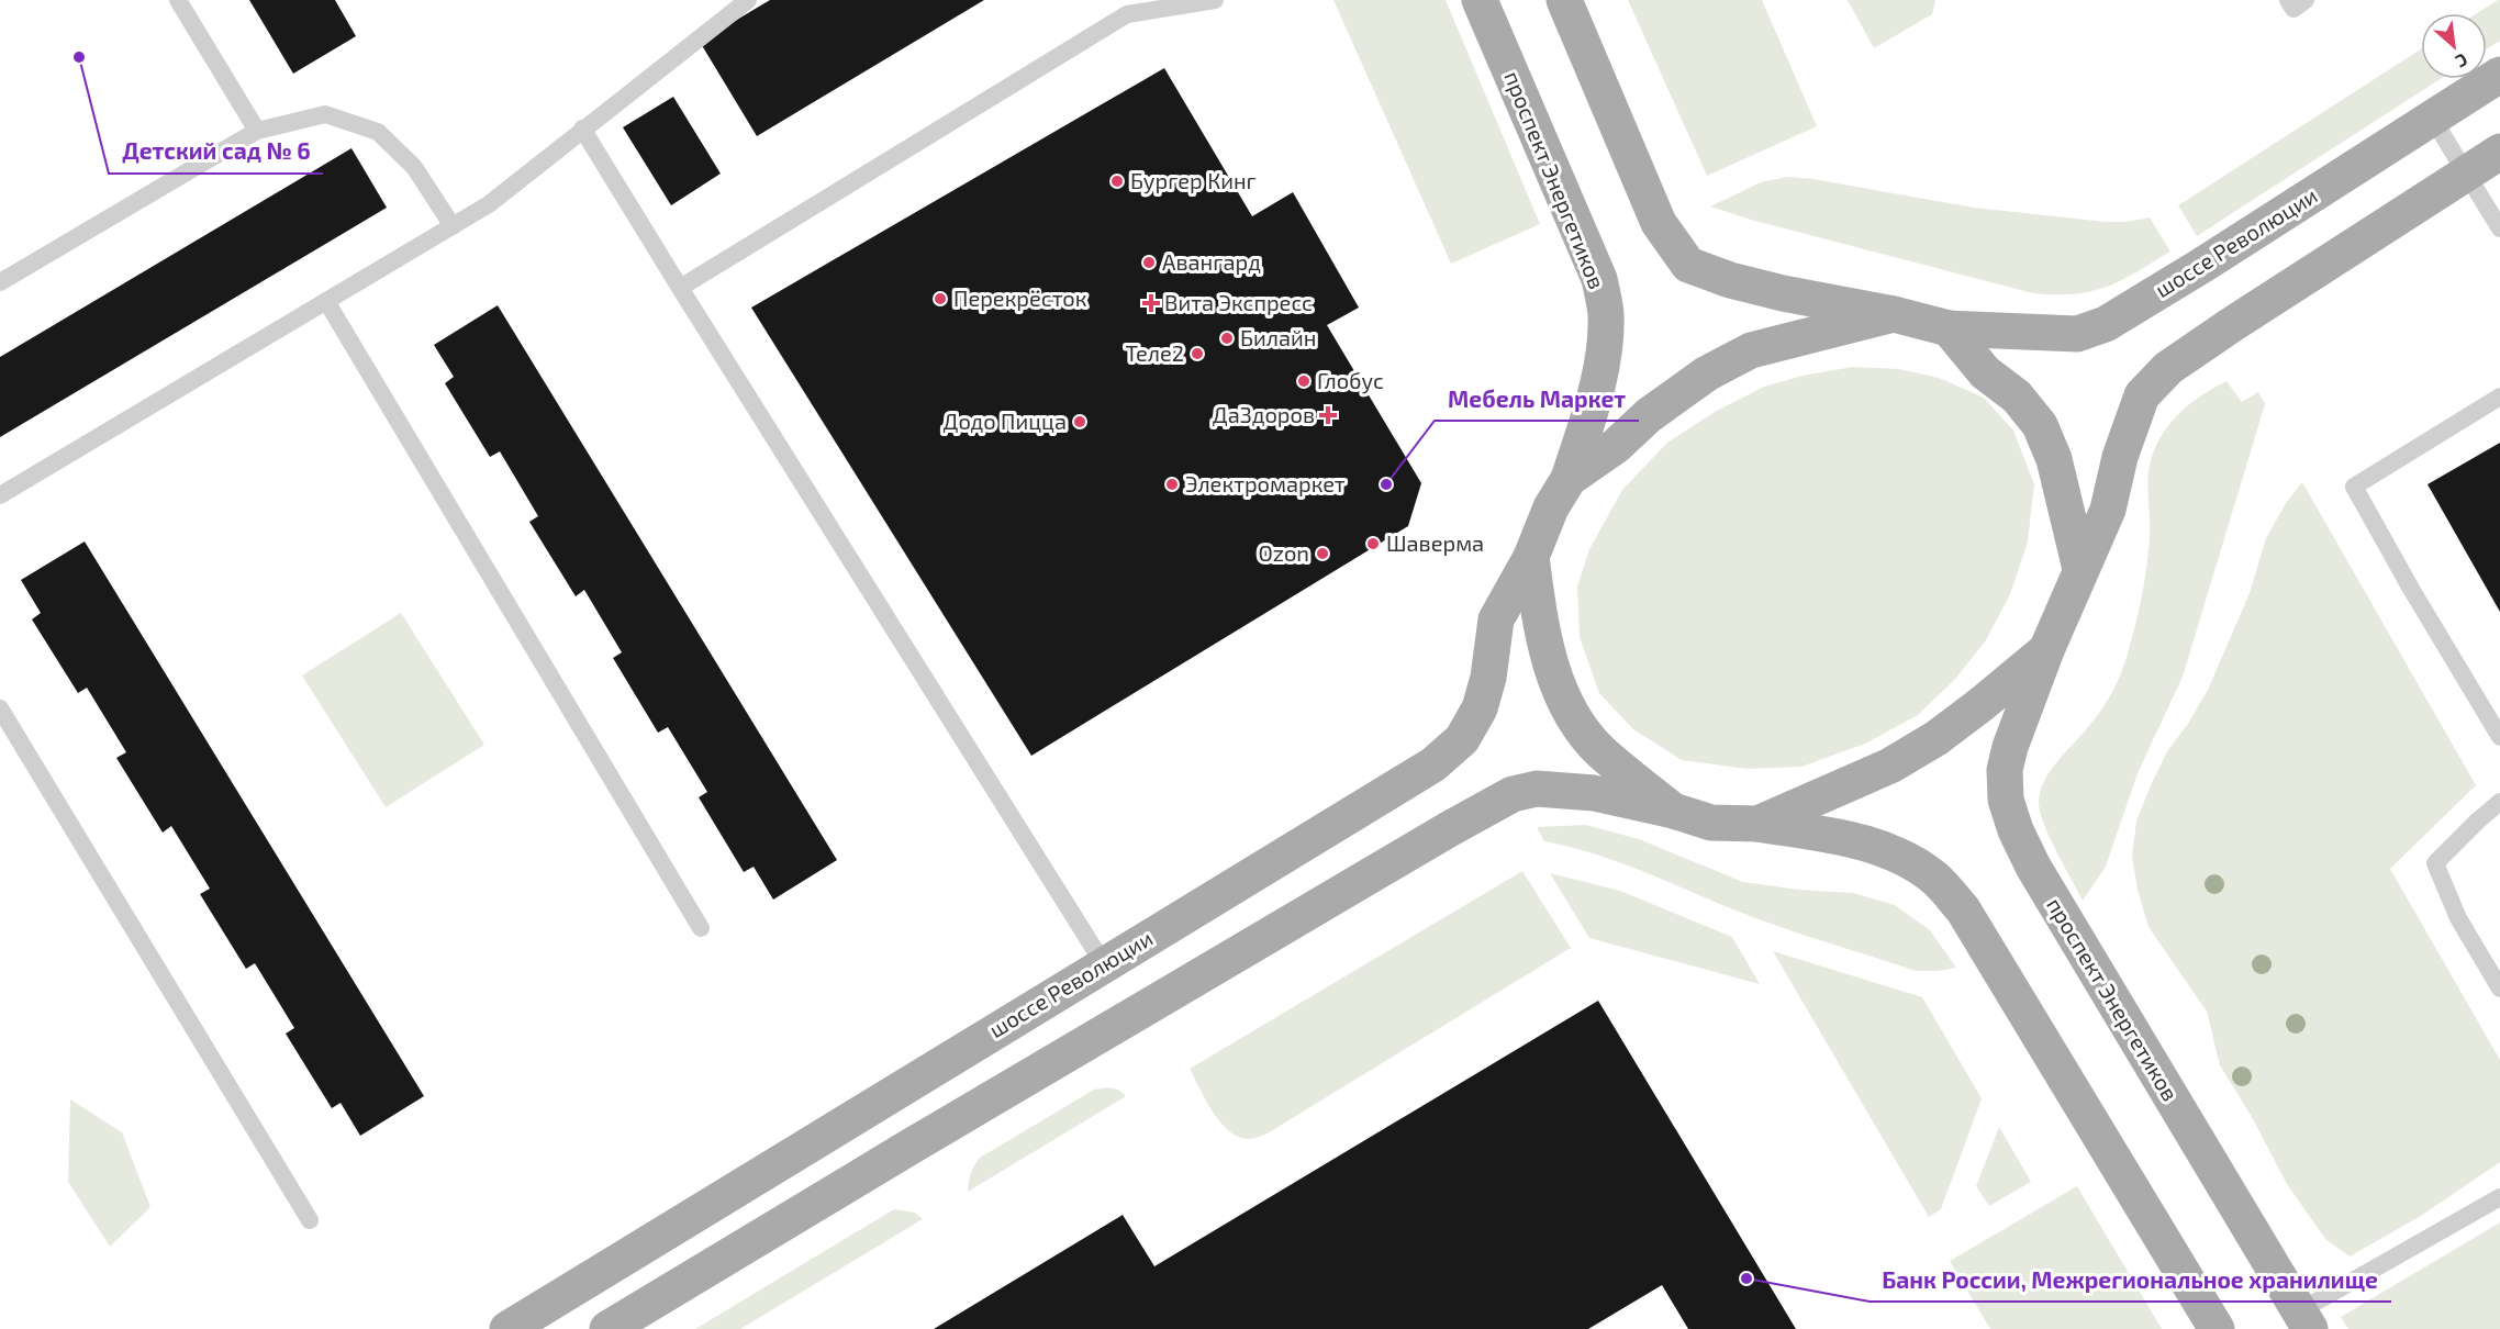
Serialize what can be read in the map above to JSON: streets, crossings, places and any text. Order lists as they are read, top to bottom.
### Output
{
  "streets": {
    "main road": ["проспект Энергетиков", "шоссе Революции"]
  },
  "crossings": [
    ["проспект Энергетиков", "шоссе Революции"]
  ],
  "places": {
    "other": [
      "Детский сад № 6",
      "Бургер Кинг",
      "Авангард",
      "Перекрёсток",
      "Билайн",
      "Теле2",
      "Глобус",
      "Додо Пицца",
      "Электромаркет",
      "Мебель Маркет",
      "Шаверма",
      "Ozon",
      "Банк России, Межрегиональное хранилище"
    ],
    "health": ["Вита Экспресс", "ДаЗдоров"]
  },
  "north": "bottom right"
}
